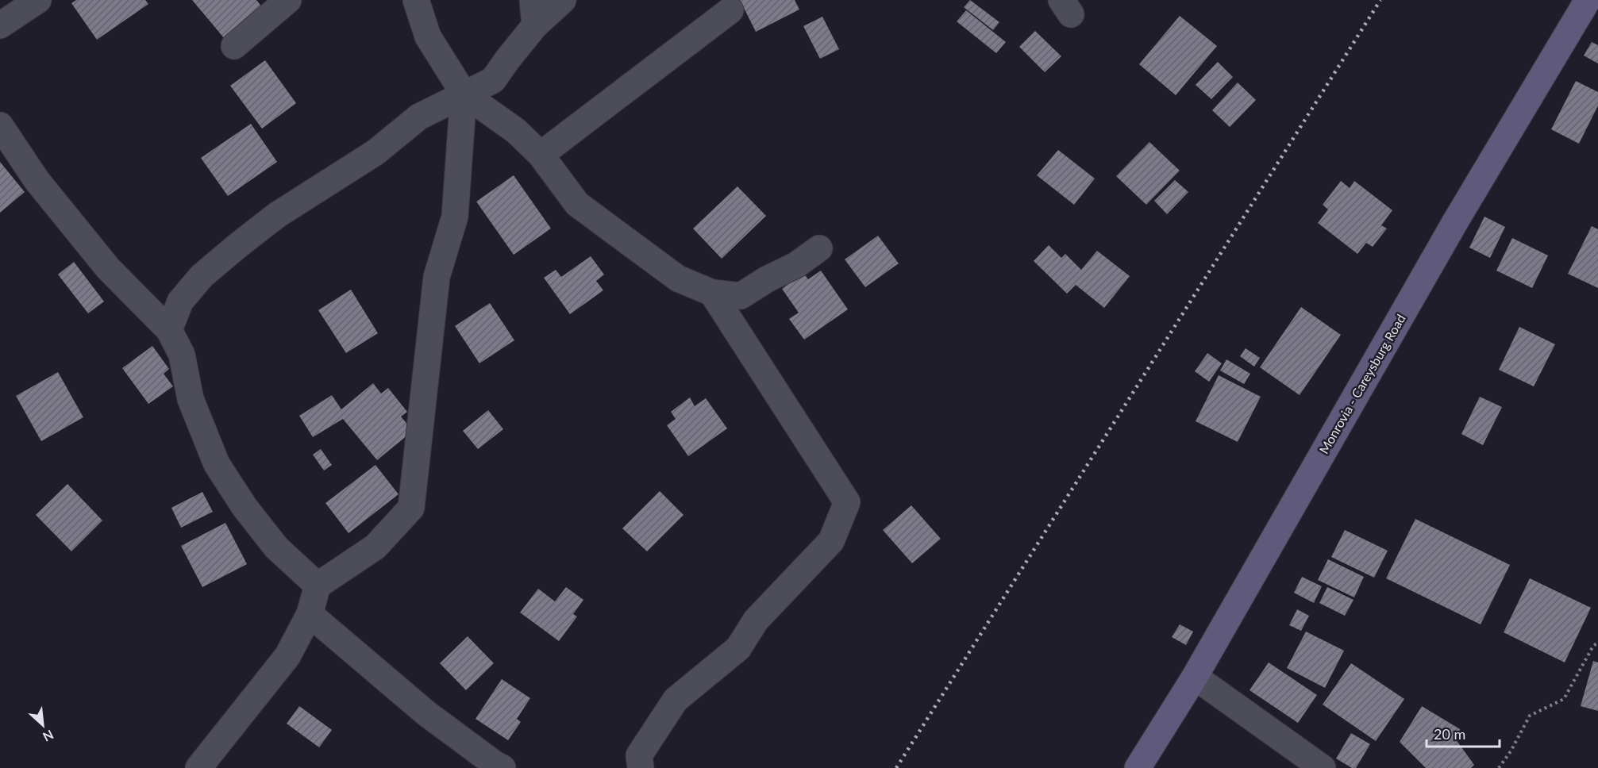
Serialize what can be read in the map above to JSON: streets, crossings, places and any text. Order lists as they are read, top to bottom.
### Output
{
  "streets": {
    "main road": ["Monrovia - Careysburg Road"]
  },
  "scale_bar": "20 m",
  "north": "bottom right"
}
